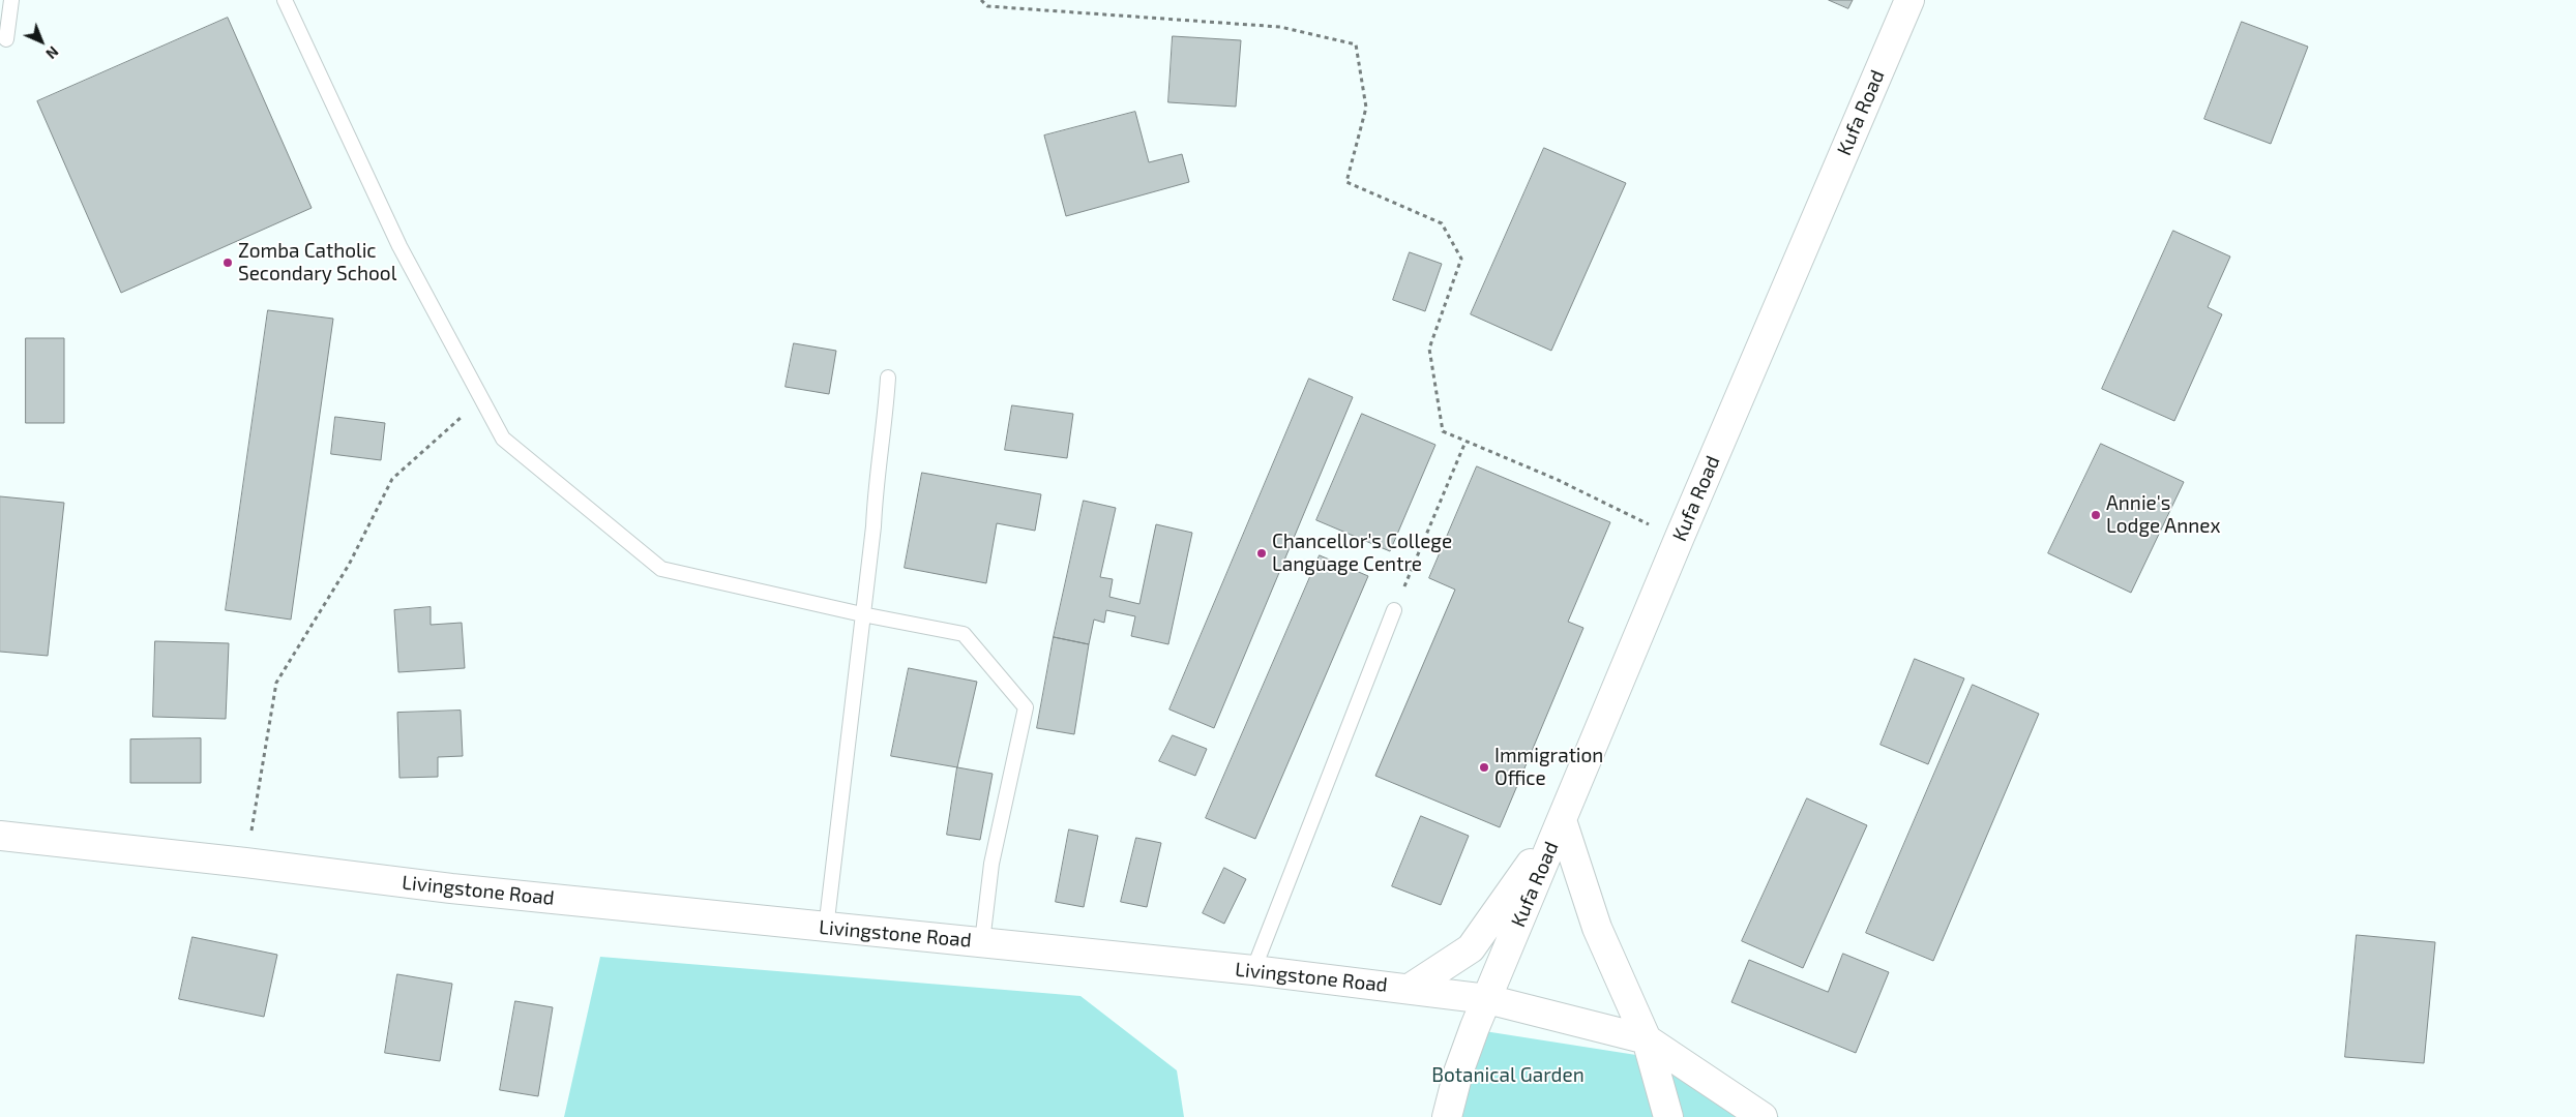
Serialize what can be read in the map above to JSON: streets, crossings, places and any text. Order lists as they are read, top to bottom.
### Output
{
  "streets": {
    "street": ["Kufa Road", "Livingstone Road"]
  },
  "crossings": [
    ["Kufa Road", "Livingstone Road"]
  ],
  "parks": ["Botanical Garden"],
  "places": [
    "Zomba Catholic Secondary School",
    "Annie's Lodge Annex",
    "Chancellor's College Language Centre",
    "Immigration Office"
  ],
  "north": "bottom right"
}
